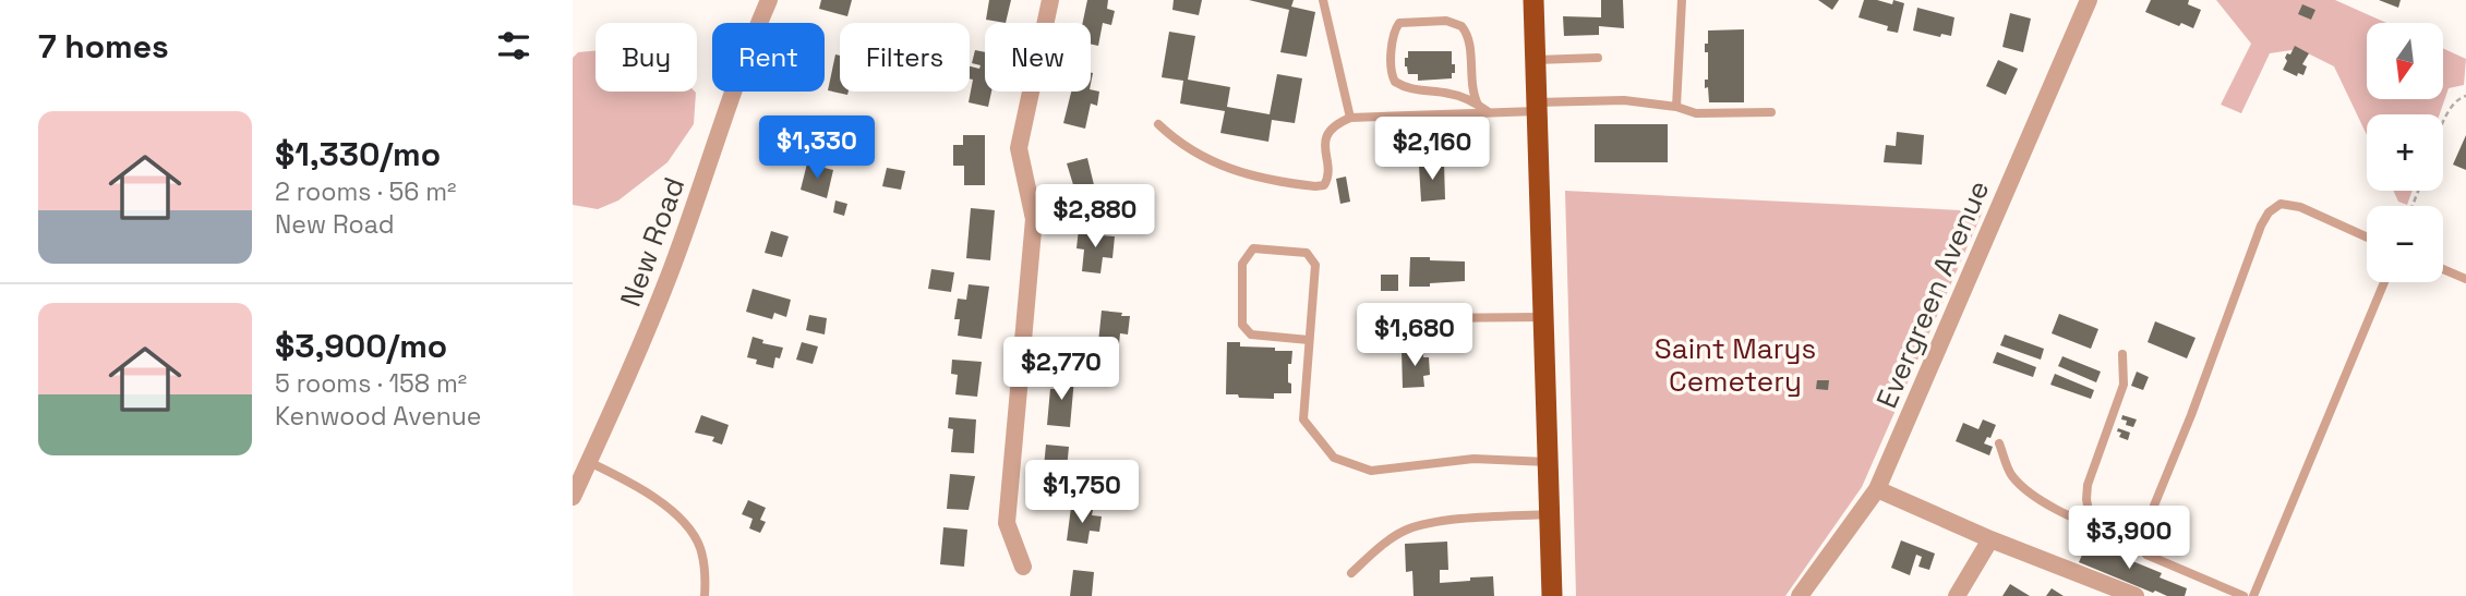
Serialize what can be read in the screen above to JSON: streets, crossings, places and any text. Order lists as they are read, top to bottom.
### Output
{
  "streets": {
    "street": ["New Road", "Evergreen Avenue"]
  },
  "parks": ["Saint Marys Cemetery"],
  "north": "bottom",
  "page": {
    "heading": "7 homes",
    "map_buttons": ["+", "−"],
    "chip": [
      "Buy",
      "Rent",
      "Filters",
      "New"
    ],
    "list": [
      {
        "name": "$1,330/mo",
        "note": "2 rooms · 56 m² · New Road"
      },
      {
        "name": "$3,900/mo",
        "note": "5 rooms · 158 m² · Kenwood Avenue"
      }
    ],
    "price": [
      "$1,330",
      "$2,160",
      "$2,880",
      "$1,680",
      "$2,770",
      "$1,750",
      "$3,900"
    ]
  }
}
